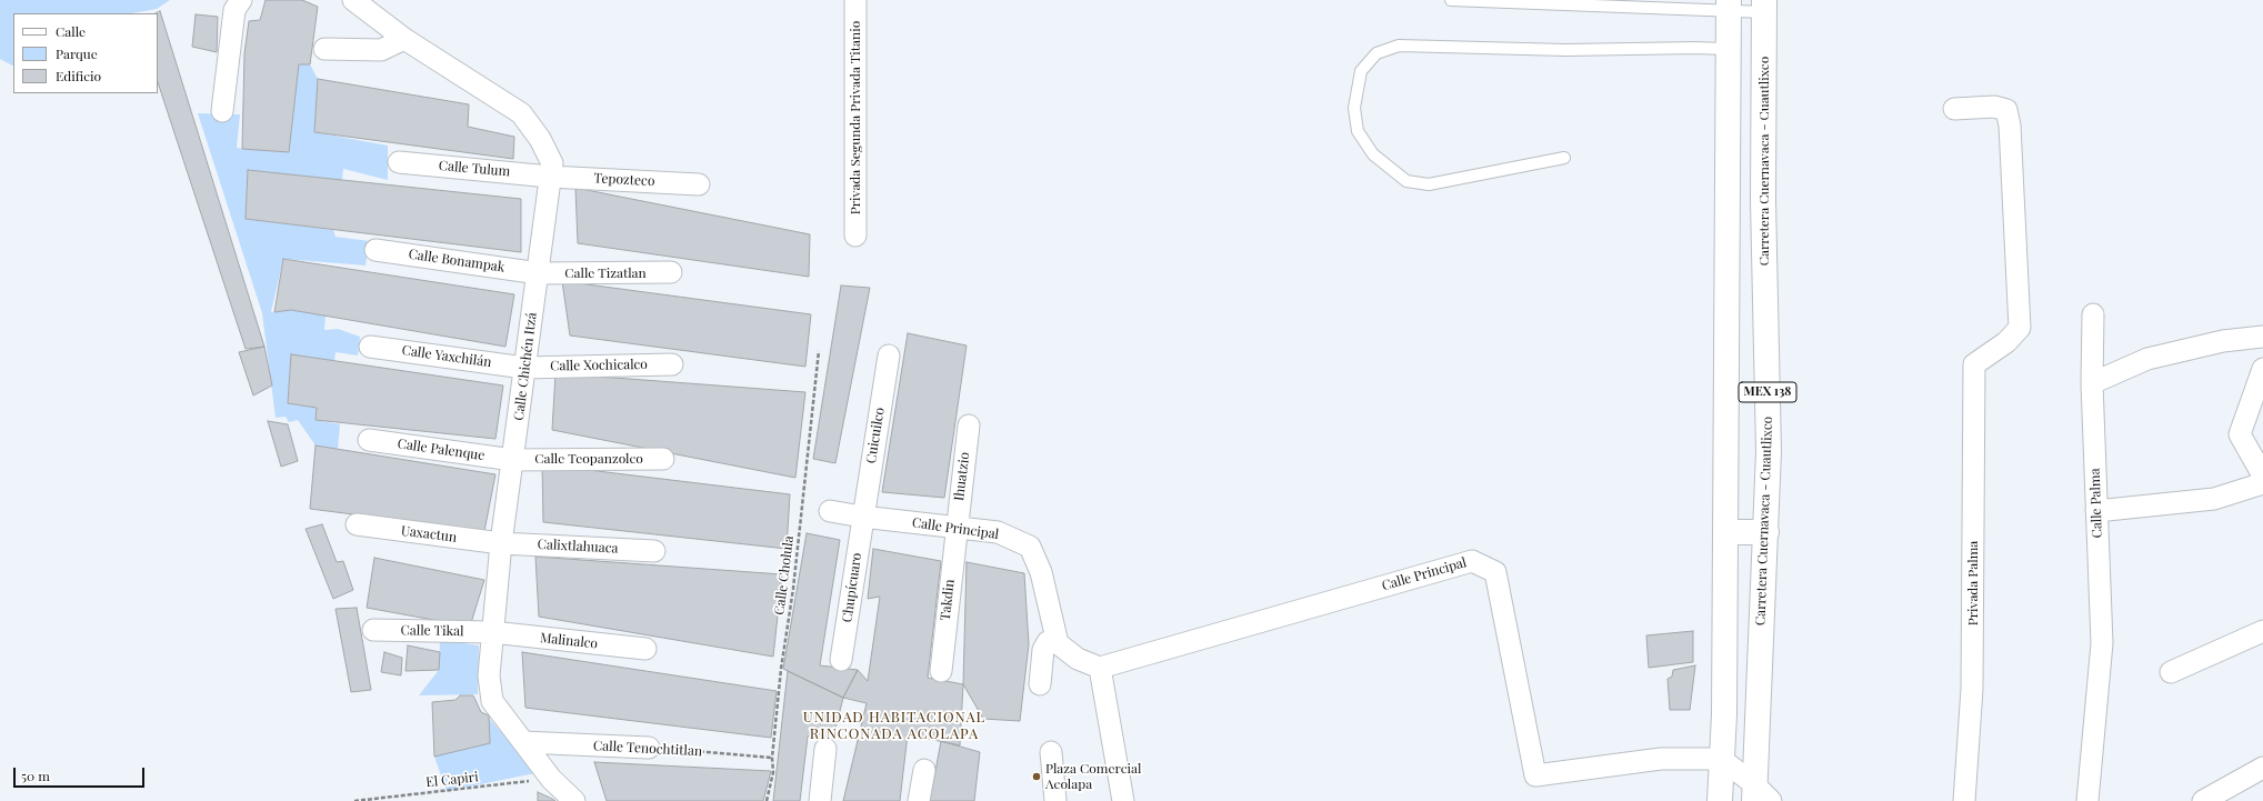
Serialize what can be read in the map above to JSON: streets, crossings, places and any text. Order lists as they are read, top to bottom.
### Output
{
  "streets": {
    "main road": ["Carretera Cuernavaca - Cuautlixco", "MEX 138"],
    "street": [
      "Privada Segunda Privada Titanio",
      "Calle Tulum",
      "Tepozteco",
      "Calle Bonampak",
      "Calle Tizatlan",
      "Calle Yaxchilán",
      "Calle Xochicalco",
      "Calle Chichén Itzá",
      "Cuicuilco",
      "Calle Palenque",
      "Calle Teopanzolco",
      "Ihuatzio",
      "Calle Palma",
      "Calle Principal",
      "Uaxactun",
      "Calixtlahuaca",
      "Privada Palma",
      "Chupícuaro",
      "Takdin",
      "Calle Tikal",
      "Malinalco",
      "Calle Tenochtitlan"
    ],
    "path": ["Calle Cholula", "El Capiri"]
  },
  "crossings": [
    ["Calle Tulum", "Tepozteco"],
    ["Calle Tulum", "Calle Chichén Itzá"],
    ["Tepozteco", "Calle Chichén Itzá"],
    ["Calle Bonampak", "Calle Tizatlan"],
    ["Calle Bonampak", "Calle Chichén Itzá"],
    ["Calle Tizatlan", "Calle Chichén Itzá"],
    ["Calle Yaxchilán", "Calle Xochicalco"],
    ["Calle Yaxchilán", "Calle Chichén Itzá"],
    ["Calle Xochicalco", "Calle Chichén Itzá"],
    ["Calle Chichén Itzá", "Calle Palenque"],
    ["Calle Chichén Itzá", "Calle Teopanzolco"],
    ["Calle Chichén Itzá", "Uaxactun"],
    ["Calle Chichén Itzá", "Calixtlahuaca"],
    ["Calle Chichén Itzá", "Calle Tikal"],
    ["Calle Chichén Itzá", "Malinalco"],
    ["Calle Chichén Itzá", "Calle Tenochtitlan"],
    ["Calle Chichén Itzá", "El Capiri"],
    ["MEX 138", "Calle Principal"],
    ["Cuicuilco", "Calle Principal"],
    ["Cuicuilco", "Chupícuaro"],
    ["Calle Palenque", "Calle Teopanzolco"],
    ["Ihuatzio", "Calle Principal"],
    ["Ihuatzio", "Takdin"],
    ["Calle Principal", "Chupícuaro"],
    ["Calle Principal", "Takdin"],
    ["Uaxactun", "Calixtlahuaca"],
    ["Calle Cholula", "Calle Tenochtitlan"],
    ["Calle Tikal", "Malinalco"]
  ],
  "districts": ["UNIDAD HABITACIONAL RINCONADA ACOLAPA"],
  "places": ["Plaza Comercial Acolapa"],
  "legend": ["Calle", "Parque", "Edificio"],
  "scale_bar": "50 m"
}
